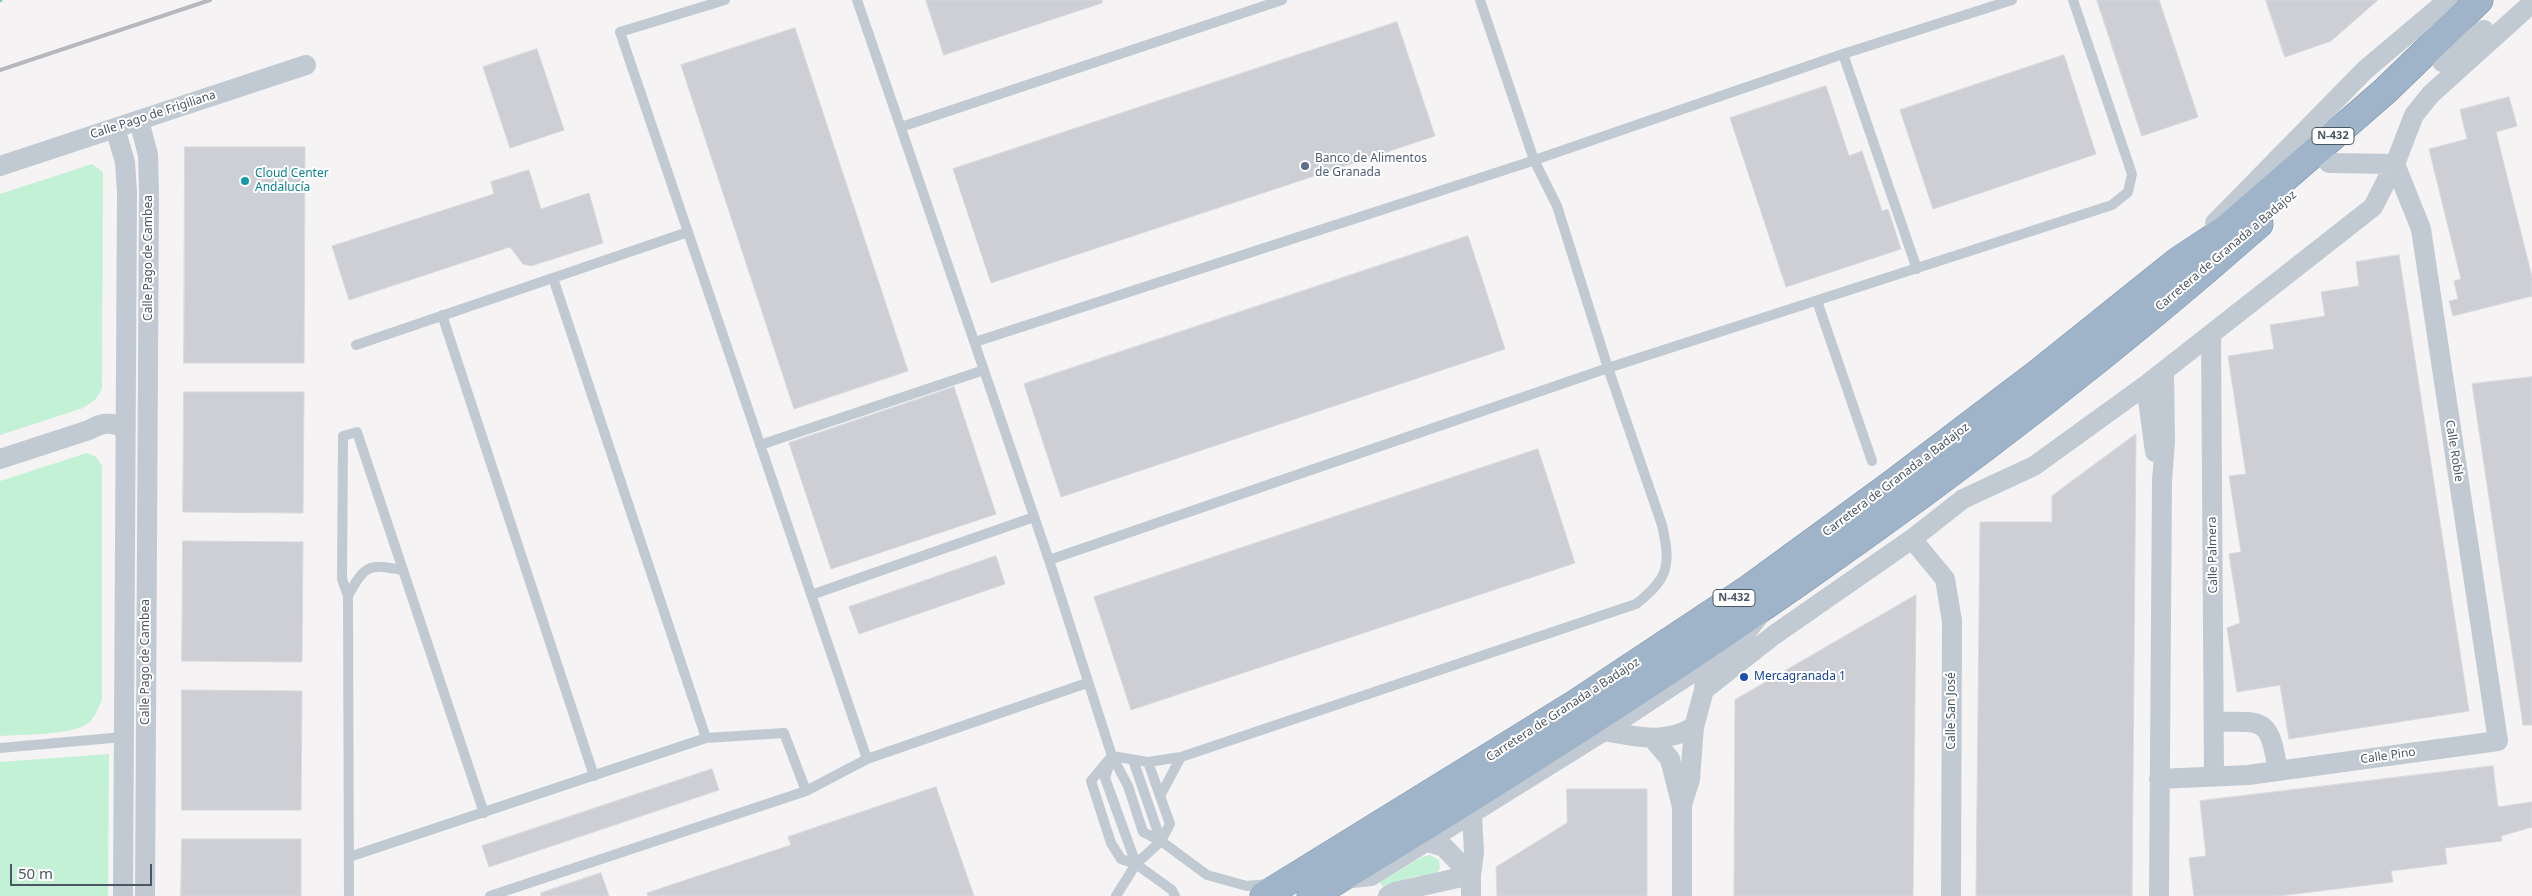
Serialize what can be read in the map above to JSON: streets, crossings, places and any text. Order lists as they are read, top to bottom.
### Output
{
  "streets": {
    "highway": ["N-432", "Carretera de Granada a Badajoz"],
    "street": [
      "Calle Pago de Frigiliana",
      "Calle Pago de Cambea",
      "Calle Roble",
      "Calle Palmera",
      "Calle San José",
      "Calle Pino"
    ]
  },
  "crossings": [
    ["Calle Pago de Frigiliana", "Calle Pago de Cambea"],
    ["Calle Roble", "Calle Pino"],
    ["Calle Palmera", "Calle Pino"]
  ],
  "places": ["Banco de Alimentos de Granada", "Cloud Center Andalucía", "Mercagranada 1"],
  "scale_bar": "50 m"
}
